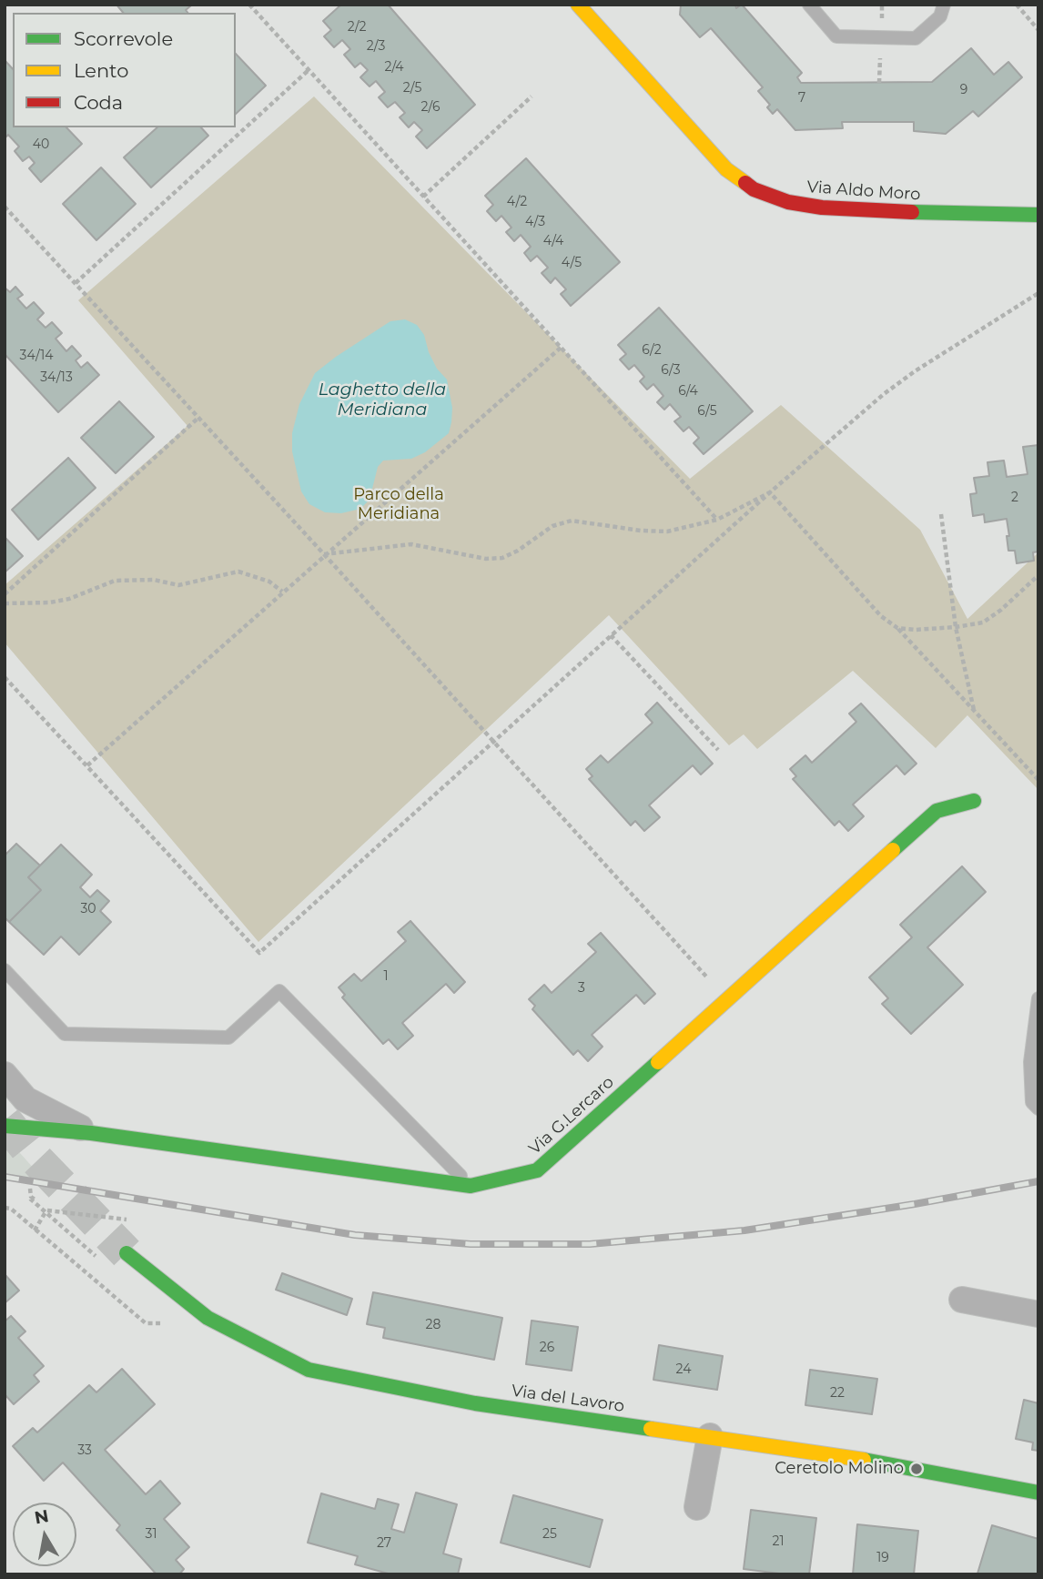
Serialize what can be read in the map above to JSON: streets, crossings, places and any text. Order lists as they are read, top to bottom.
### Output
{
  "streets": {
    "street": ["Via Aldo Moro", "Via G.Lercaro", "Via del Lavoro"]
  },
  "water": ["Laghetto della Meridiana"],
  "parks": ["Parco della Meridiana"],
  "places": ["Ceretolo Molino"],
  "house_numbers": [
    "2/2",
    "2/3",
    "2/4",
    "2/5",
    "9",
    "7",
    "2/6",
    "40",
    "4/2",
    "4/3",
    "4/4",
    "4/5",
    "6/2",
    "34/14",
    "6/3",
    "34/13",
    "6/4",
    "6/5",
    "2",
    "30",
    "1",
    "3",
    "28",
    "26",
    "24",
    "22",
    "33",
    "31",
    "25",
    "21",
    "27",
    "19"
  ],
  "legend": ["Scorrevole", "Lento", "Coda"],
  "north": "top"
}
